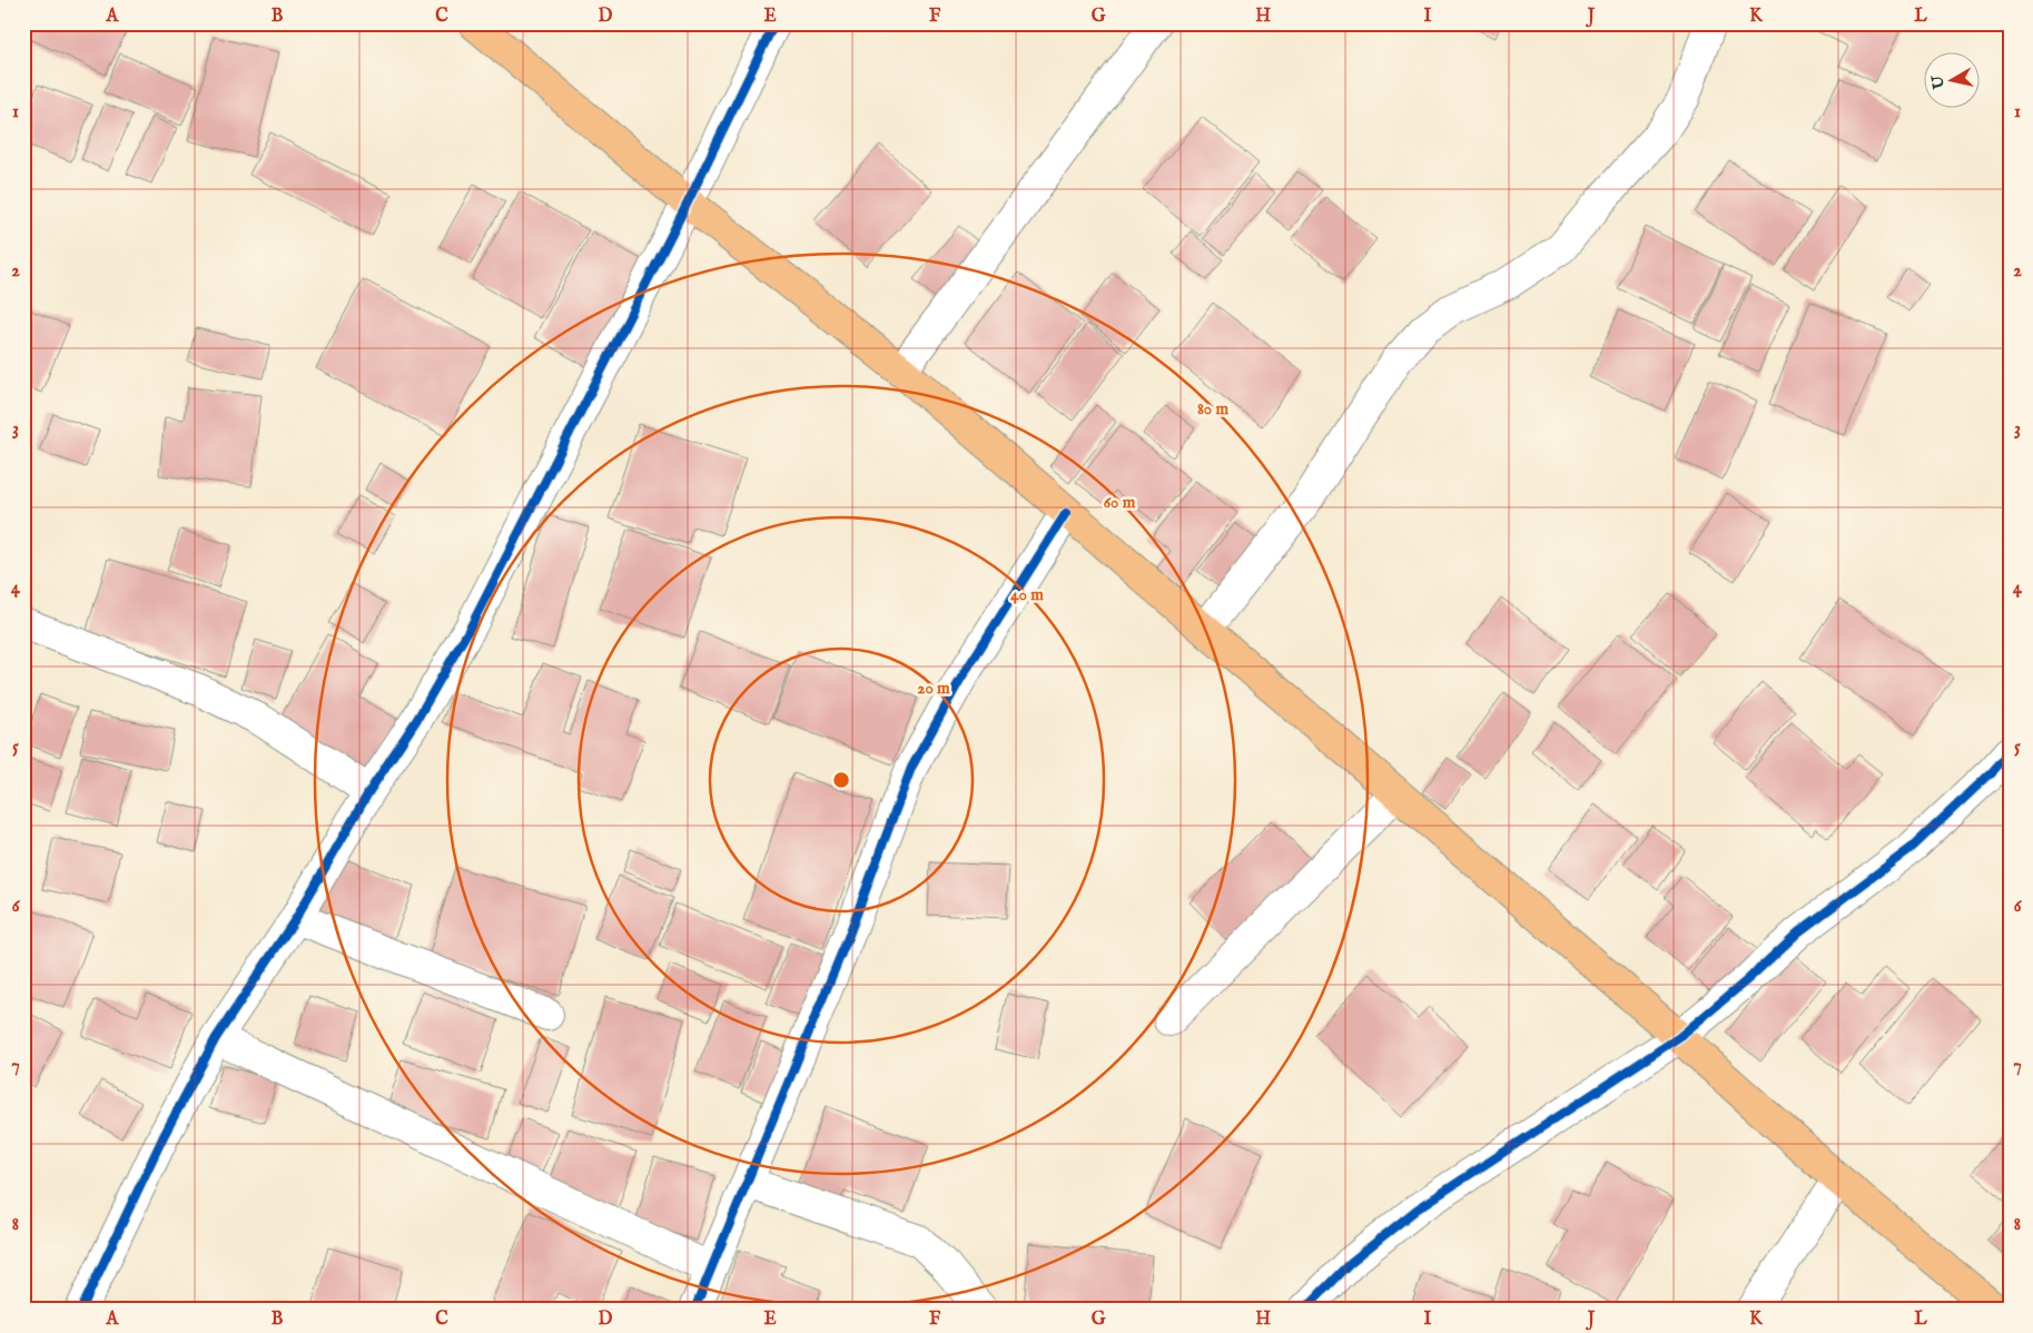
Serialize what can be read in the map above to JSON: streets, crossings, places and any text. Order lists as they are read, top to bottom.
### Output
{
  "north": "left",
  "grid": {
    "columns": [
      "A",
      "B",
      "C",
      "D",
      "E",
      "F",
      "G",
      "H",
      "I",
      "J",
      "K",
      "L"
    ],
    "rows": [
      "1",
      "2",
      "3",
      "4",
      "5",
      "6",
      "7",
      "8"
    ]
  },
  "rings": [
    "80 m",
    "60 m",
    "40 m",
    "20 m"
  ]
}
